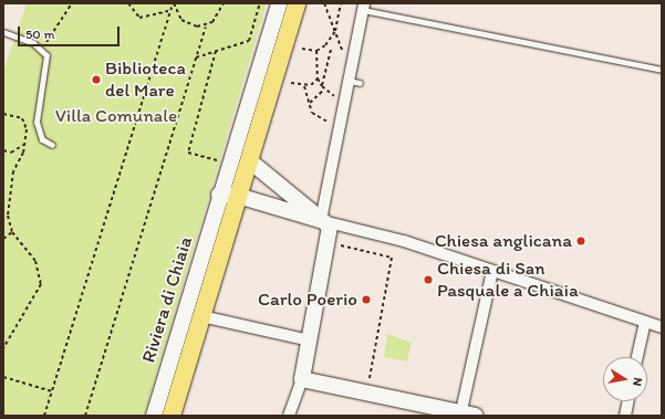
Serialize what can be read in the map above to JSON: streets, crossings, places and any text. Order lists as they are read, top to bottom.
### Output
{
  "streets": {
    "main road": ["Riviera di Chiaia"]
  },
  "parks": ["Villa Comunale"],
  "places": [
    "Biblioteca del Mare",
    "Chiesa anglicana",
    "Chiesa di San Pasquale a Chiaia",
    "Carlo Poerio"
  ],
  "scale_bar": "50 m",
  "north": "right"
}
